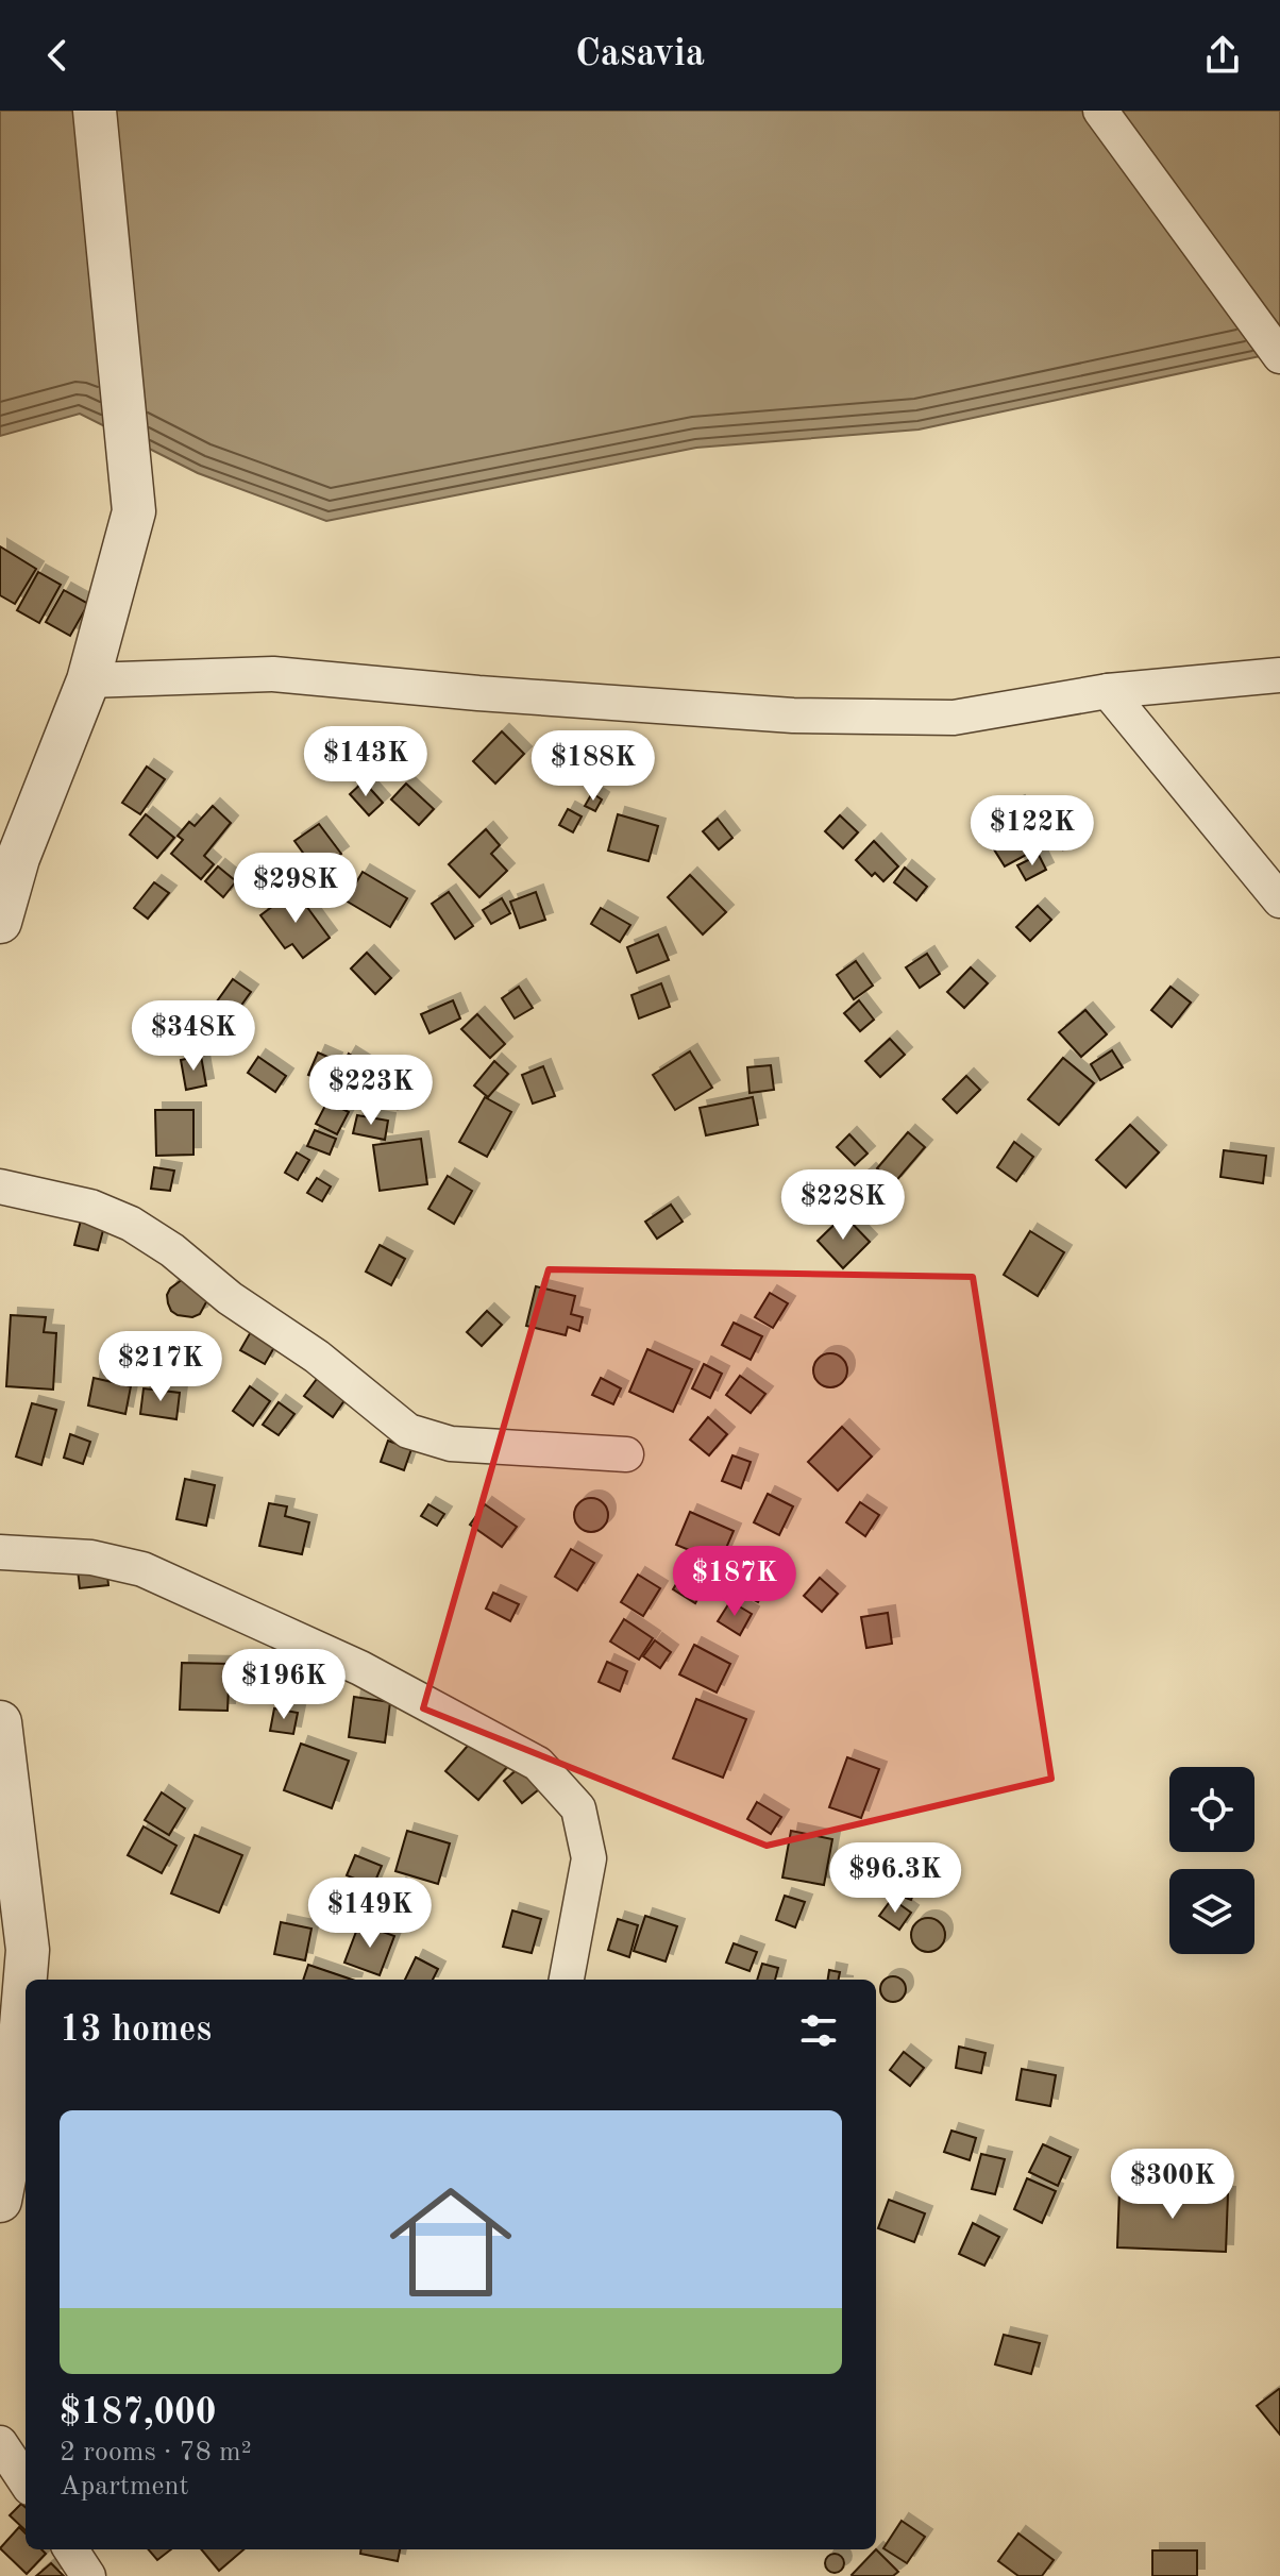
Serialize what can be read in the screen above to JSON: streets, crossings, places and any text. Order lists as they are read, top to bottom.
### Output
{
  "page": {
    "header": "Casavia",
    "price": [
      "$143K",
      "$188K",
      "$122K",
      "$298K",
      "$348K",
      "$223K",
      "$228K",
      "$217K",
      "$187K",
      "$196K",
      "$96.3K",
      "$149K",
      "$300K"
    ],
    "heading": "13 homes",
    "list": [
      {
        "name": "$187,000",
        "note": "2 rooms · 78 m² · Apartment"
      }
    ]
  }
}
